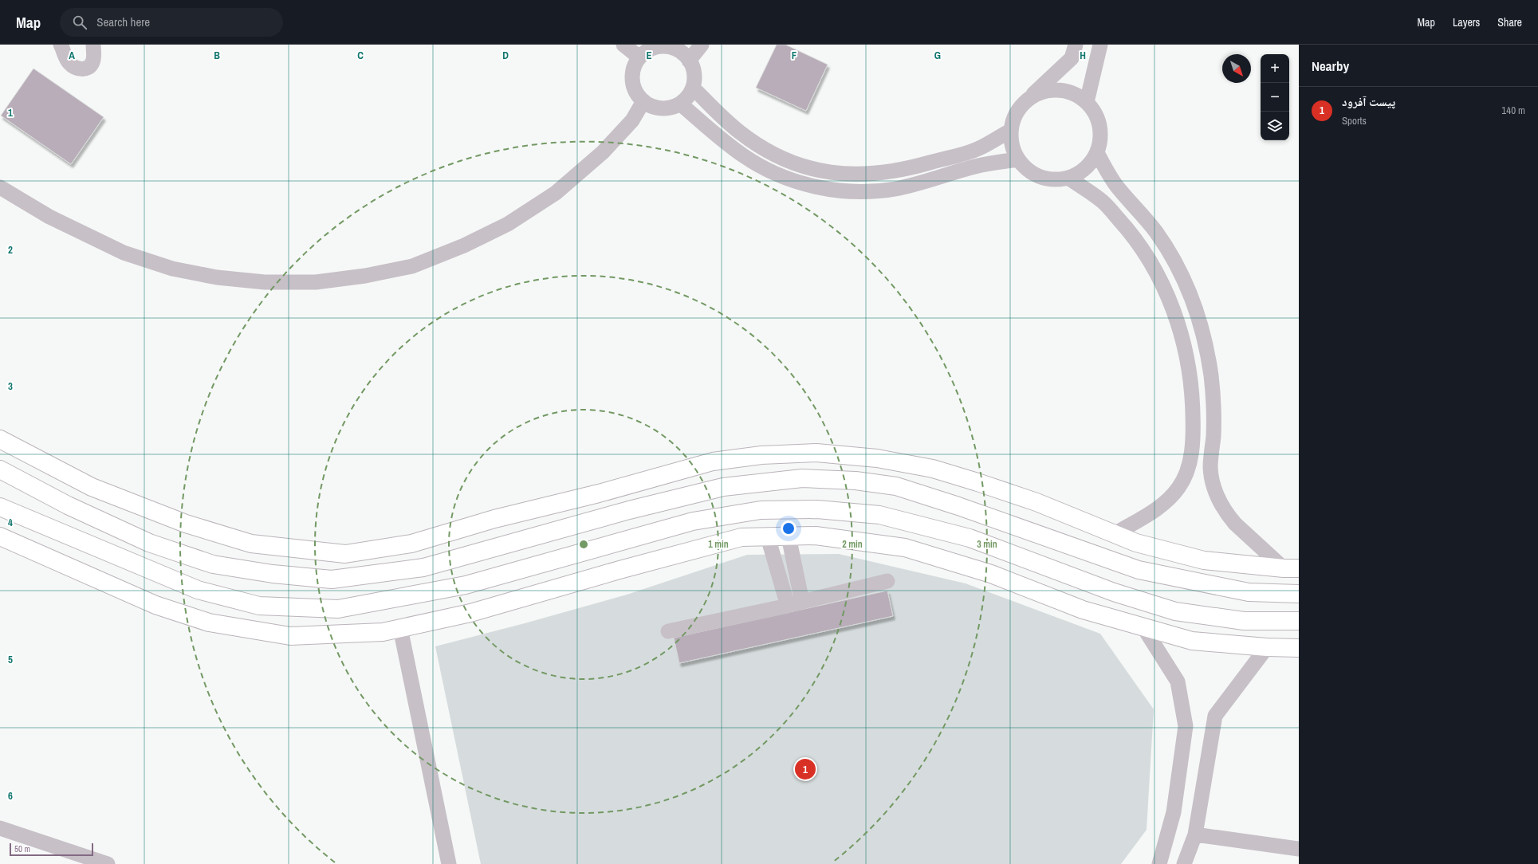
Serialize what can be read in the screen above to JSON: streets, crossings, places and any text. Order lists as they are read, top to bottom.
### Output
{
  "scale_bar": "50 m",
  "north": "bottom right",
  "page": {
    "header": "Map",
    "search": "Search here",
    "nav": ["Map", "Layers", "Share"],
    "heading": "Nearby",
    "map_buttons": ["+", "−"],
    "list": [
      {
        "mark": "1",
        "name": "پیست آفرود",
        "note": "Sports",
        "value": "140 m"
      }
    ],
    "pins": "1",
    "scale": "50 m"
  },
  "grid": {
    "columns": [
      "A",
      "B",
      "C",
      "D",
      "E",
      "F",
      "G",
      "H"
    ],
    "rows": [
      "1",
      "2",
      "3",
      "4",
      "5",
      "6"
    ]
  },
  "rings": ["1 min", "2 min", "3 min"]
}
